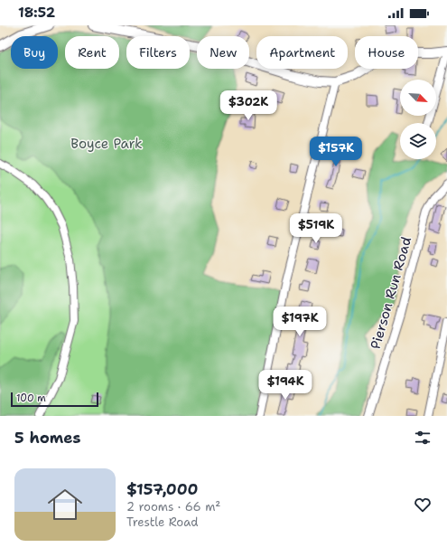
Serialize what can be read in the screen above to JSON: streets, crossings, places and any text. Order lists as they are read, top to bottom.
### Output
{
  "streets": {
    "street": ["Pierson Run Road"]
  },
  "parks": ["Boyce Park"],
  "scale_bar": "100 m",
  "north": "bottom right",
  "page": {
    "status": "18:52",
    "chip": [
      "Buy",
      "Rent",
      "Filters",
      "New",
      "Apartment",
      "House"
    ],
    "price": [
      "$302K",
      "$157K",
      "$519K",
      "$197K",
      "$194K"
    ],
    "scale": "100 m",
    "heading": "5 homes",
    "list": [
      {
        "name": "$157,000",
        "note": "2 rooms · 66 m² · Trestle Road"
      }
    ]
  }
}
